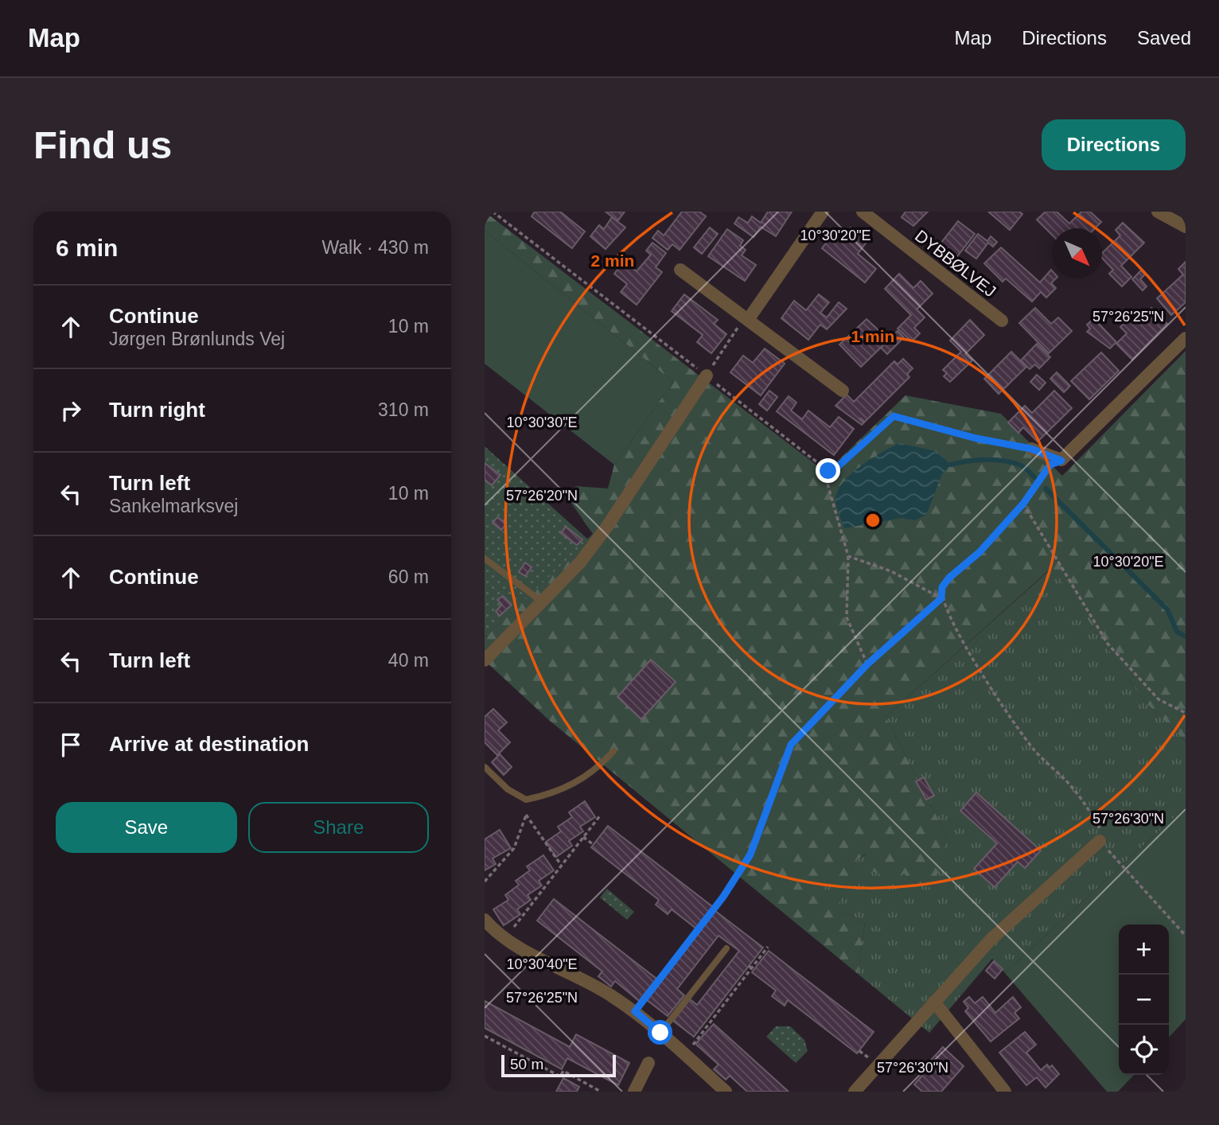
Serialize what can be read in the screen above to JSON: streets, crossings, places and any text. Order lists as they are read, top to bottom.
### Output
{
  "streets": {
    "street": ["DYBBØLVEJ"]
  },
  "scale_bar": "50 m",
  "north": "bottom right",
  "page": {
    "header": "Map",
    "nav": ["Map", "Directions", "Saved"],
    "buttons": [
      "Directions",
      ["Save", "Share"]
    ],
    "title": "Find us",
    "heading": ["6 min", "Walk · 430 m"],
    "list": [
      ["Continue", "Jørgen Brønlunds Vej", "10 m"],
      ["Turn right", "310 m"],
      ["Turn left", "Sankelmarksvej", "10 m"],
      ["Continue", "60 m"],
      ["Turn left", "40 m"],
      "Arrive at destination"
    ],
    "map_buttons": ["+", "−"],
    "scale": "50 m"
  },
  "coordinates": [
    "10°30'20\"E",
    "57°26'25\"N",
    "10°30'30\"E",
    "57°26'20\"N",
    "57°26'30\"N",
    "10°30'40\"E"
  ],
  "rings": ["2 min", "1 min"]
}
